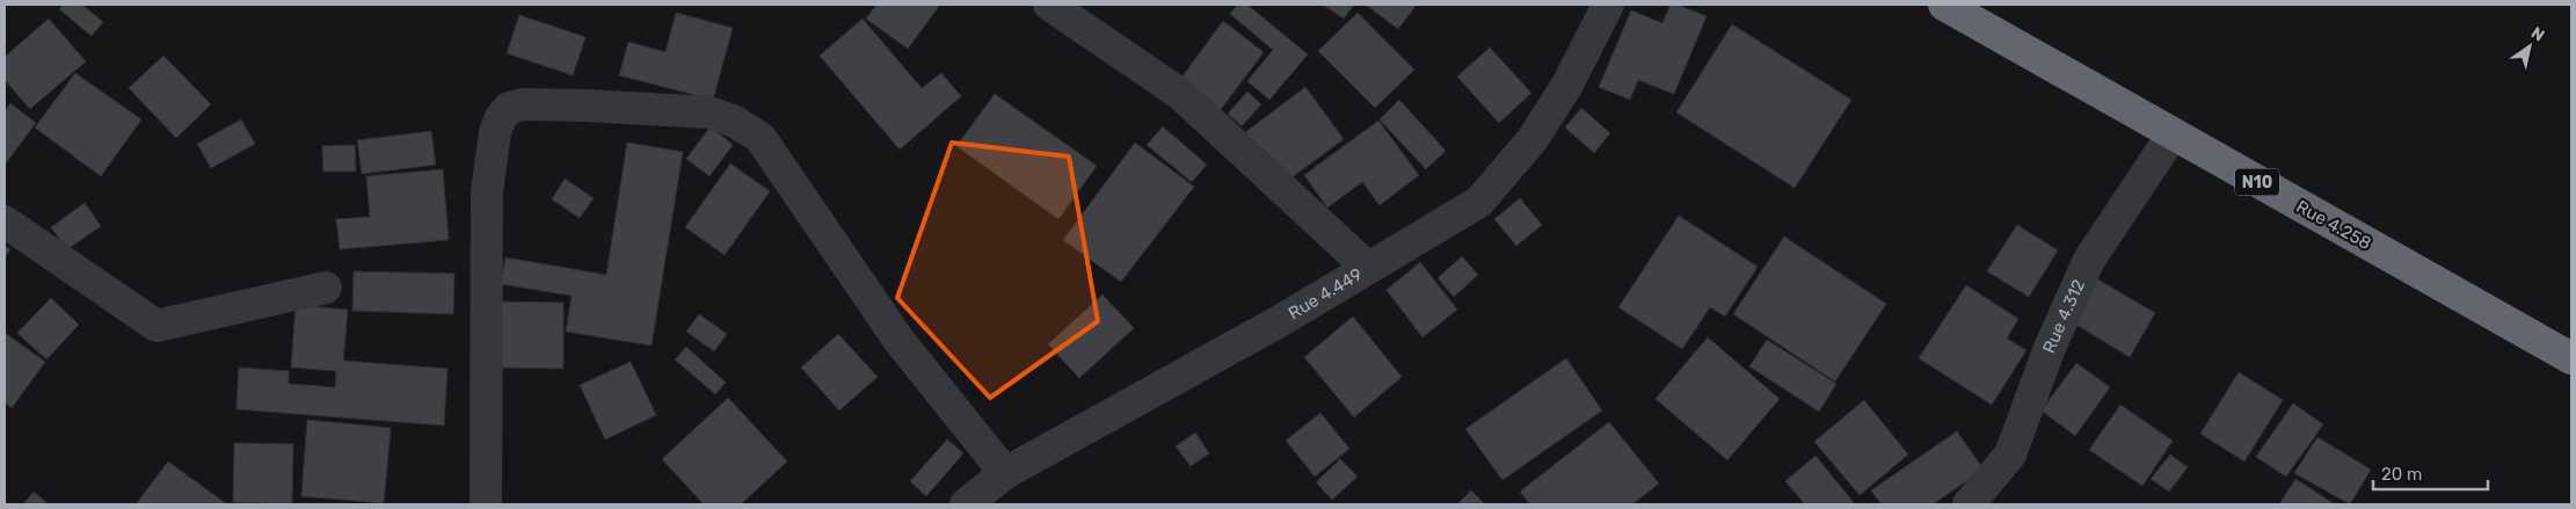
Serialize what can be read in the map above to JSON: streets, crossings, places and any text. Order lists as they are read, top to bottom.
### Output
{
  "streets": {
    "highway": ["N10", "Rue 4.258"],
    "street": ["Rue 4.449", "Rue 4.312"]
  },
  "crossings": [
    ["Rue 4.258", "Rue 4.312"]
  ],
  "scale_bar": "20 m",
  "north": "top right"
}
